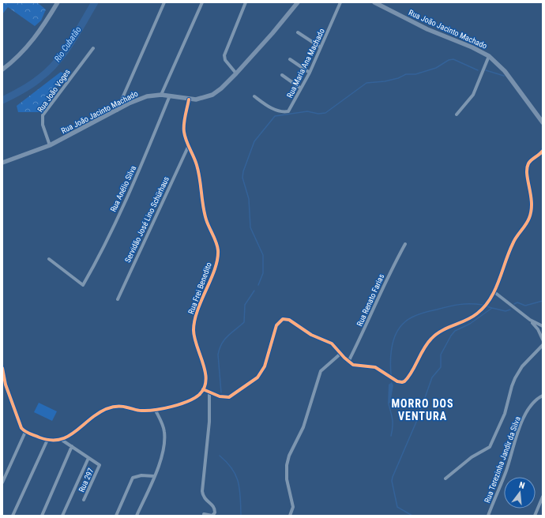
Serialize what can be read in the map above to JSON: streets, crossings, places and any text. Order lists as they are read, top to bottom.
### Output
{
  "streets": {
    "main road": ["Rua João Jacinto Machado"],
    "street": [
      "Rua Maria Ana Machado",
      "Rua João Voges",
      "Rua Anélio Silva",
      "Servidão José Lino Schürhaus",
      "Rua Frei Benedito",
      "Rua Renato Farias",
      "Rua Terezinha Jandir da Silva",
      "Rua 297"
    ]
  },
  "crossings": [
    ["Rua João Jacinto Machado", "Rua João Voges"],
    ["Rua João Jacinto Machado", "Rua Anélio Silva"],
    ["Rua João Jacinto Machado", "Rua Frei Benedito"],
    ["Servidão José Lino Schürhaus", "Rua Frei Benedito"]
  ],
  "districts": ["MORRO DOS VENTURA"],
  "water": ["Rio Cubatão"],
  "north": "top"
}
